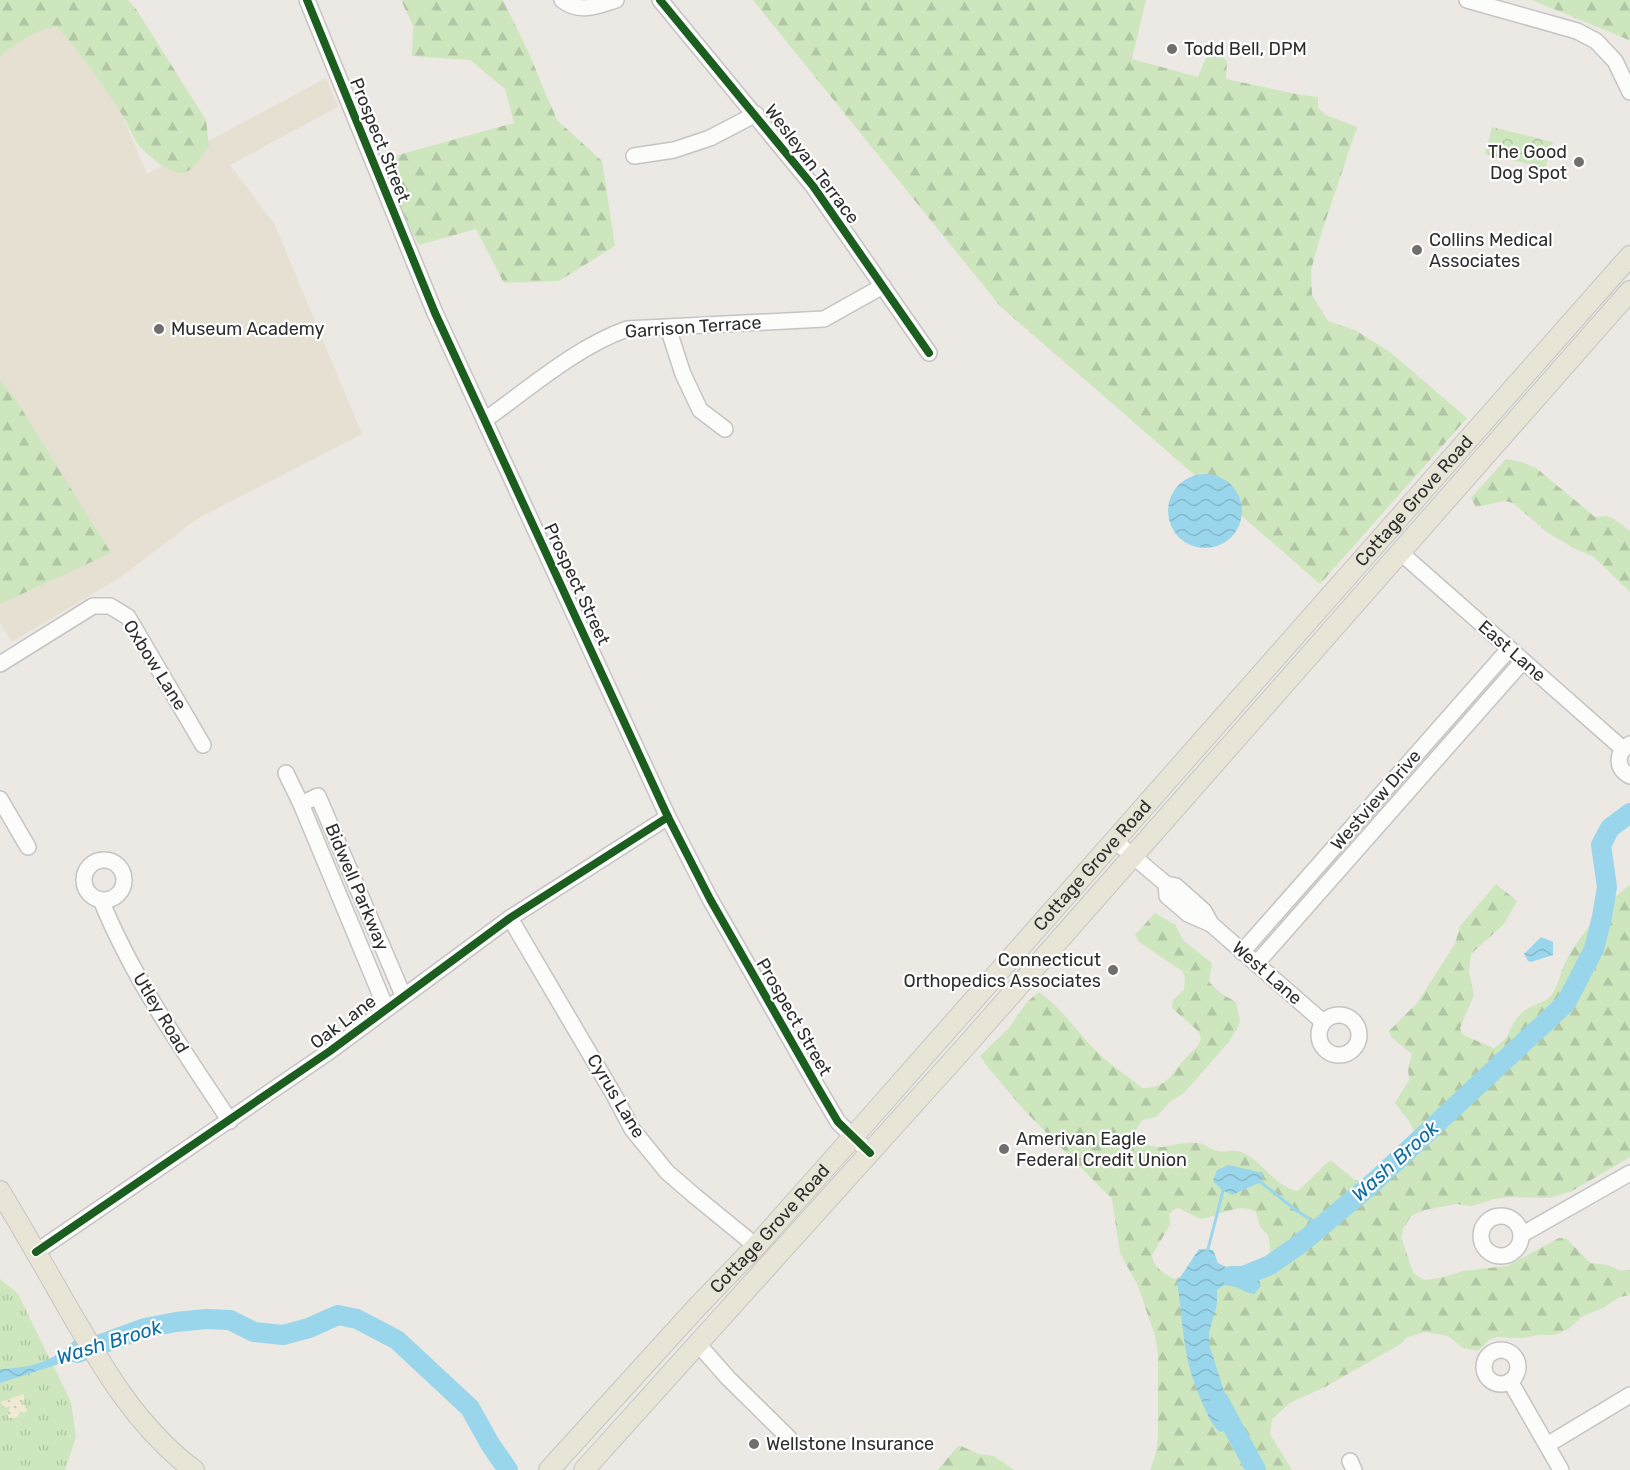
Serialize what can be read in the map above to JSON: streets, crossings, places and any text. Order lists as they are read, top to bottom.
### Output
{
  "streets": {
    "main road": ["Cottage Grove Road"],
    "street": [
      "Prospect Street",
      "Wesleyan Terrace",
      "Garrison Terrace",
      "East Lane",
      "Oxbow Lane",
      "Westview Drive",
      "Bidwell Parkway",
      "West Lane",
      "Utley Road",
      "Oak Lane",
      "Cyrus Lane"
    ]
  },
  "crossings": [
    ["Prospect Street", "Garrison Terrace"],
    ["Prospect Street", "Cottage Grove Road"],
    ["Prospect Street", "Oak Lane"],
    ["Wesleyan Terrace", "Garrison Terrace"],
    ["Cottage Grove Road", "East Lane"],
    ["Cottage Grove Road", "West Lane"],
    ["Cottage Grove Road", "Cyrus Lane"],
    ["East Lane", "Westview Drive"],
    ["Westview Drive", "West Lane"],
    ["Bidwell Parkway", "Oak Lane"],
    ["Utley Road", "Oak Lane"],
    ["Oak Lane", "Cyrus Lane"]
  ],
  "water": ["Wash Brook"],
  "places": [
    "Todd Bell, DPM",
    "The Good Dog Spot",
    "Collins Medical Associates",
    "Museum Academy",
    "Connecticut Orthopedics Associates",
    "Amerivan Eagle Federal Credit Union",
    "Wellstone Insurance"
  ]
}
